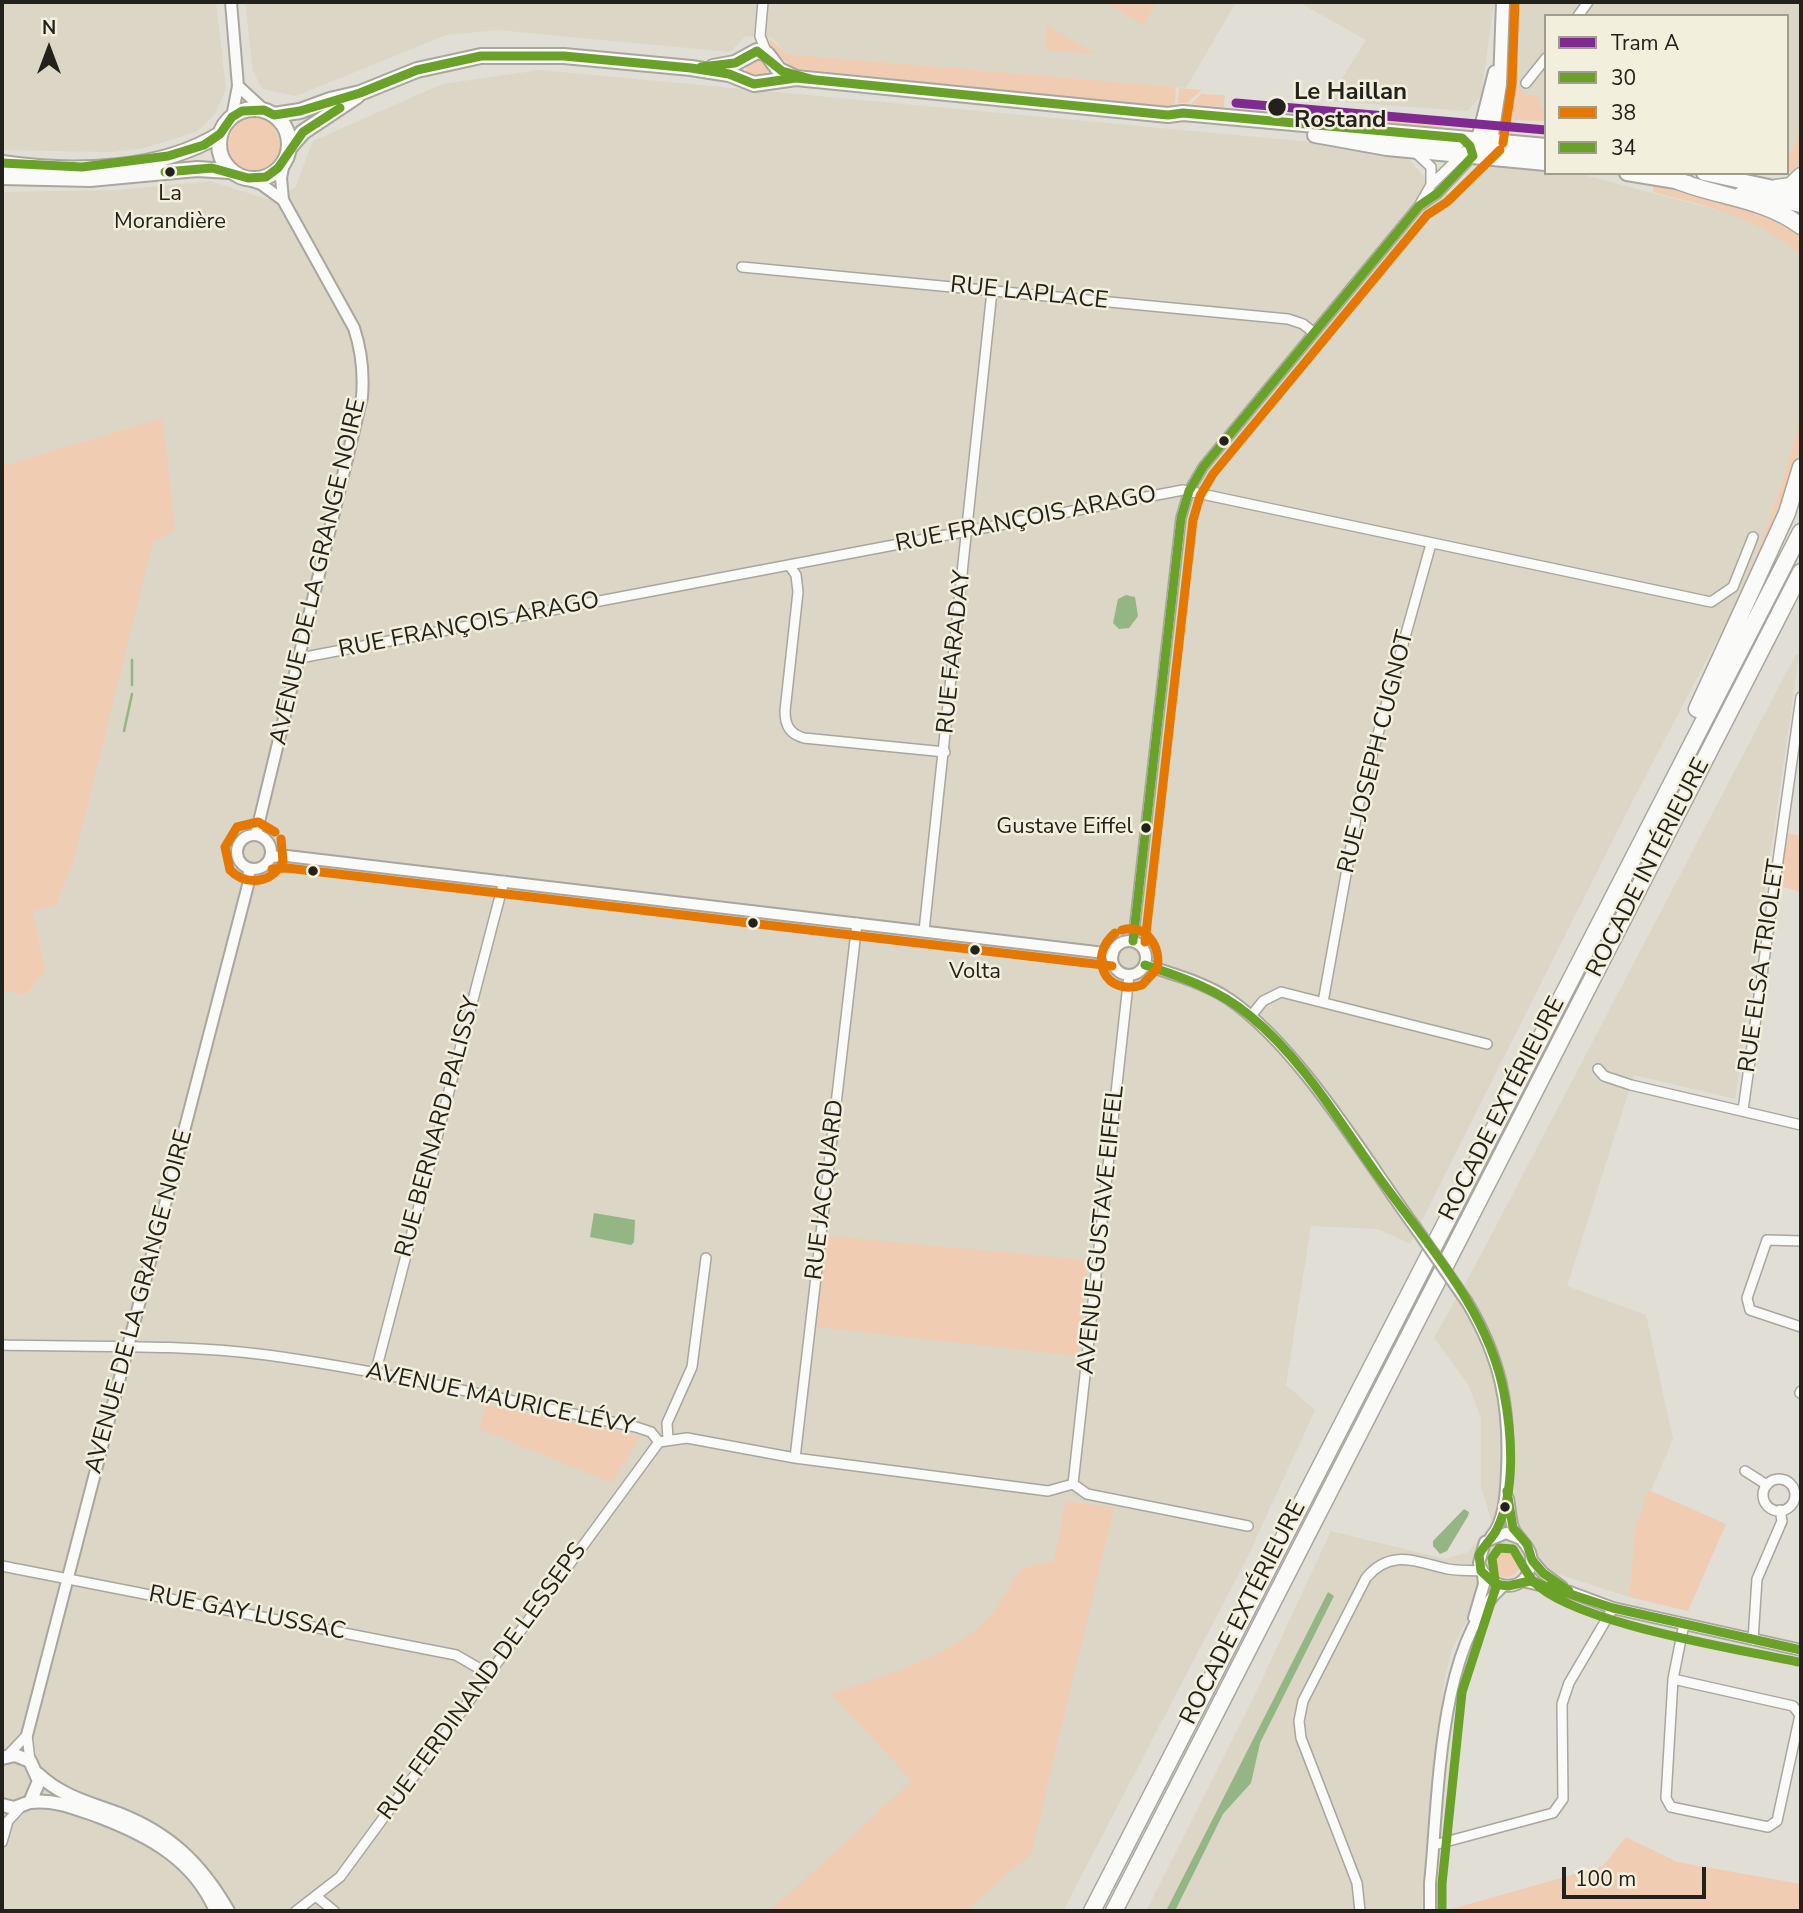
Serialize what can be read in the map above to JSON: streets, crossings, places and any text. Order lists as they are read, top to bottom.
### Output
{
  "streets": {
    "highway": ["ROCADE INTÉRIEURE", "ROCADE EXTÉRIEURE"],
    "street": [
      "RUE LAPLACE",
      "RUE FRANÇOIS ARAGO",
      "AVENUE DE LA GRANGE NOIRE",
      "RUE FARADAY",
      "RUE JOSEPH CUGNOT",
      "RUE ELSA TRIOLET",
      "RUE BERNARD PALISSY",
      "RUE JACQUARD",
      "AVENUE GUSTAVE EIFFEL",
      "AVENUE MAURICE LÉVY",
      "RUE GAY LUSSAC",
      "RUE FERDINAND DE LESSEPS"
    ]
  },
  "crossings": [
    ["RUE LAPLACE", "RUE FARADAY"],
    ["RUE FRANÇOIS ARAGO", "AVENUE DE LA GRANGE NOIRE"],
    ["RUE FRANÇOIS ARAGO", "RUE FARADAY"],
    ["RUE FRANÇOIS ARAGO", "RUE JOSEPH CUGNOT"],
    ["AVENUE DE LA GRANGE NOIRE", "AVENUE MAURICE LÉVY"],
    ["AVENUE DE LA GRANGE NOIRE", "RUE GAY LUSSAC"],
    ["RUE BERNARD PALISSY", "AVENUE MAURICE LÉVY"],
    ["RUE JACQUARD", "AVENUE MAURICE LÉVY"],
    ["AVENUE GUSTAVE EIFFEL", "AVENUE MAURICE LÉVY"],
    ["AVENUE MAURICE LÉVY", "RUE FERDINAND DE LESSEPS"],
    ["RUE GAY LUSSAC", "RUE FERDINAND DE LESSEPS"]
  ],
  "places": [
    "Le Haillan Rostand",
    "La Morandière",
    "Gustave Eiffel",
    "Volta"
  ],
  "lines": [
    "transit line 38",
    "transit line 30",
    "tram line A",
    "transit line 34"
  ],
  "legend": [
    "Tram A",
    "30",
    "38",
    "34"
  ],
  "scale_bar": "100 m",
  "north": "top"
}
